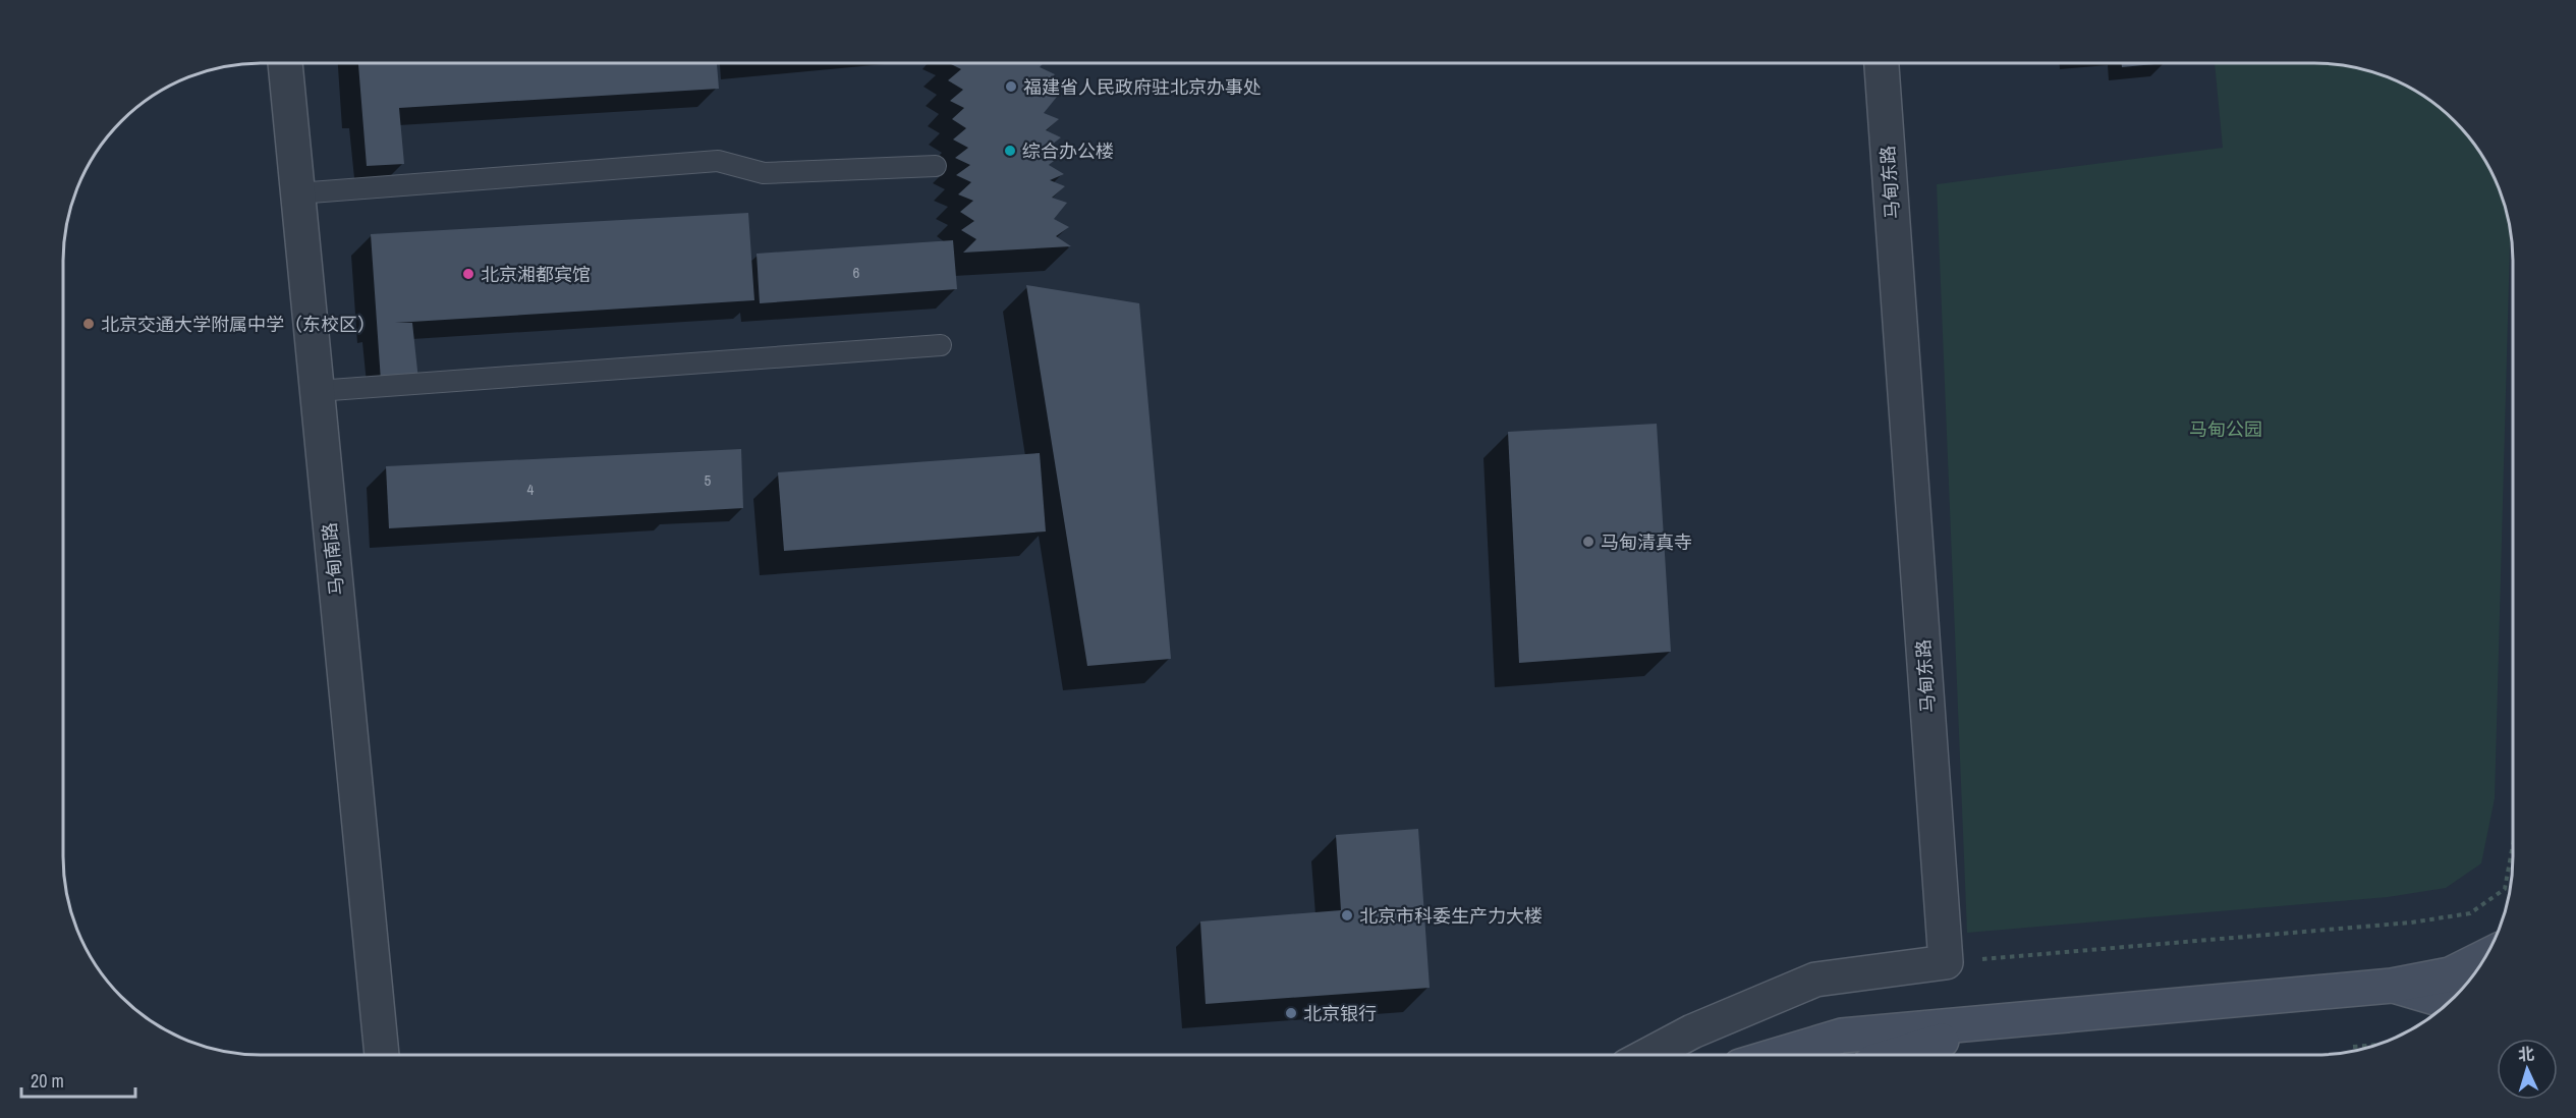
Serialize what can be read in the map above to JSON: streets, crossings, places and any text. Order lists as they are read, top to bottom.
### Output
{
  "streets": {
    "street": ["马甸东路", "马甸南路"]
  },
  "parks": ["马甸公园"],
  "places": [
    "福建省人民政府驻北京办事处",
    "综合办公楼",
    "北京湘都宾馆",
    "北京交通大学附属中学（东校区）",
    "马甸清真寺",
    "北京市科委生产力大楼",
    "北京银行"
  ],
  "house_numbers": ["6", "5", "4"],
  "scale_bar": "20 m",
  "north": "top"
}
